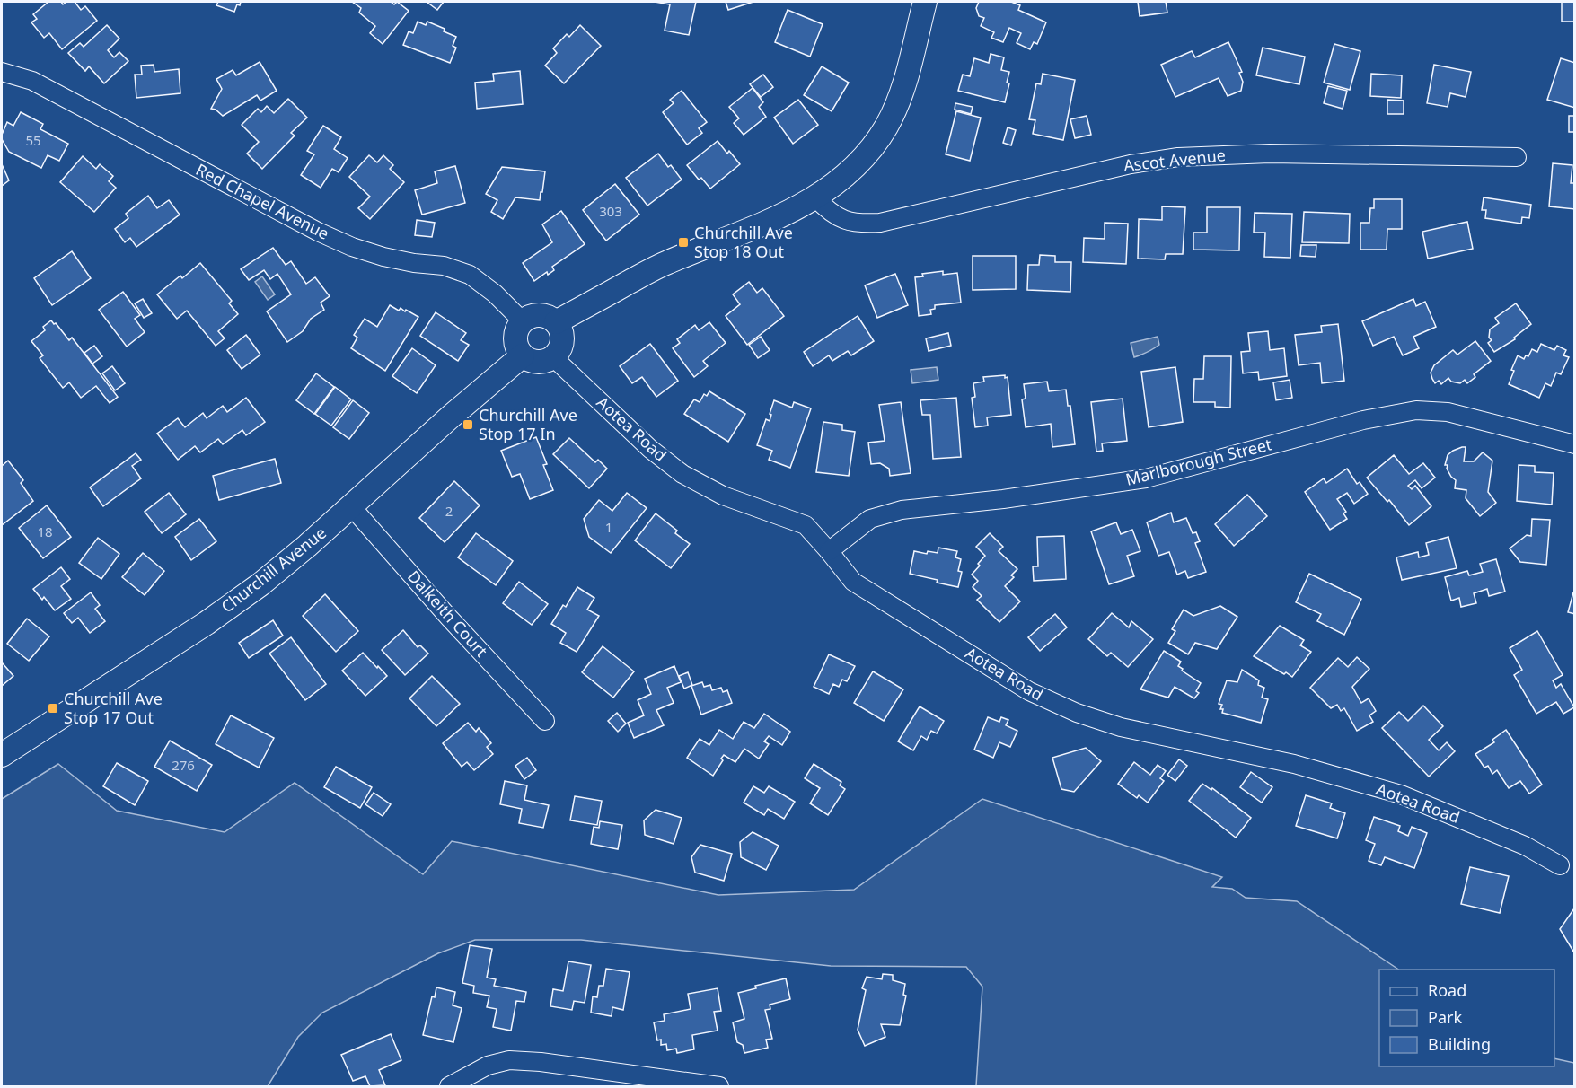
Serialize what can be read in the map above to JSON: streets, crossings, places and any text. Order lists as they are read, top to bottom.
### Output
{
  "streets": {
    "street": [
      "Ascot Avenue",
      "Red Chapel Avenue",
      "Aotea Road",
      "Marlborough Street",
      "Churchill Avenue",
      "Dalkeith Court"
    ]
  },
  "crossings": [
    ["Red Chapel Avenue", "Aotea Road"],
    ["Red Chapel Avenue", "Churchill Avenue"],
    ["Aotea Road", "Marlborough Street"],
    ["Aotea Road", "Churchill Avenue"],
    ["Churchill Avenue", "Dalkeith Court"]
  ],
  "places": {
    "transit": ["Churchill Ave Stop 18 Out", "Churchill Ave Stop 17 In", "Churchill Ave Stop 17 Out"]
  },
  "house_numbers": [
    "55",
    "303",
    "2",
    "1",
    "18",
    "276"
  ],
  "legend": ["Road", "Park", "Building"]
}
